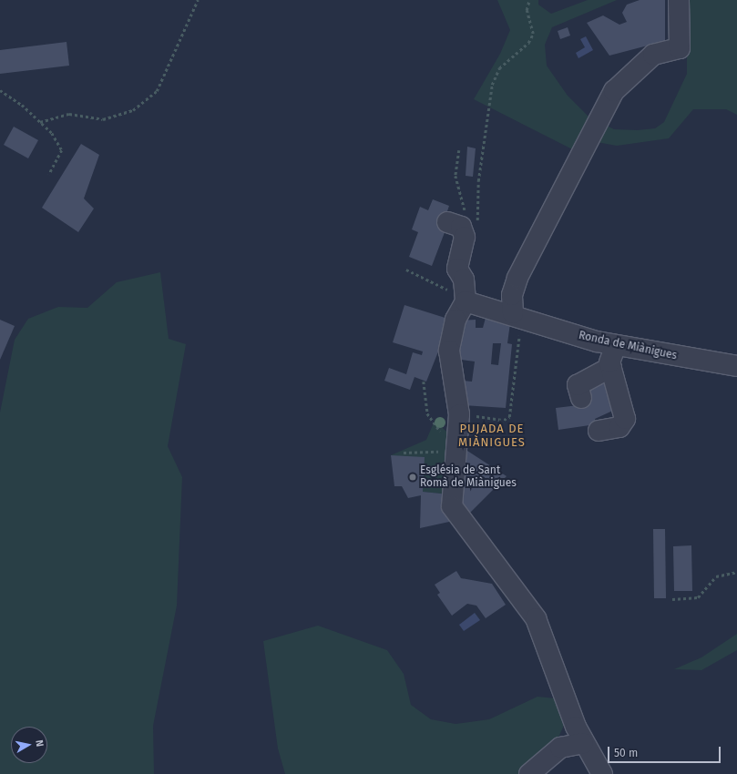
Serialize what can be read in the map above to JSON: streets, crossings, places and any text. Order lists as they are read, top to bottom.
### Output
{
  "streets": {
    "street": ["Ronda de Miànigues"]
  },
  "districts": ["PUJADA DE MIÀNIGUES"],
  "places": ["Església de Sant Romà de Miànigues"],
  "scale_bar": "50 m",
  "north": "right"
}
